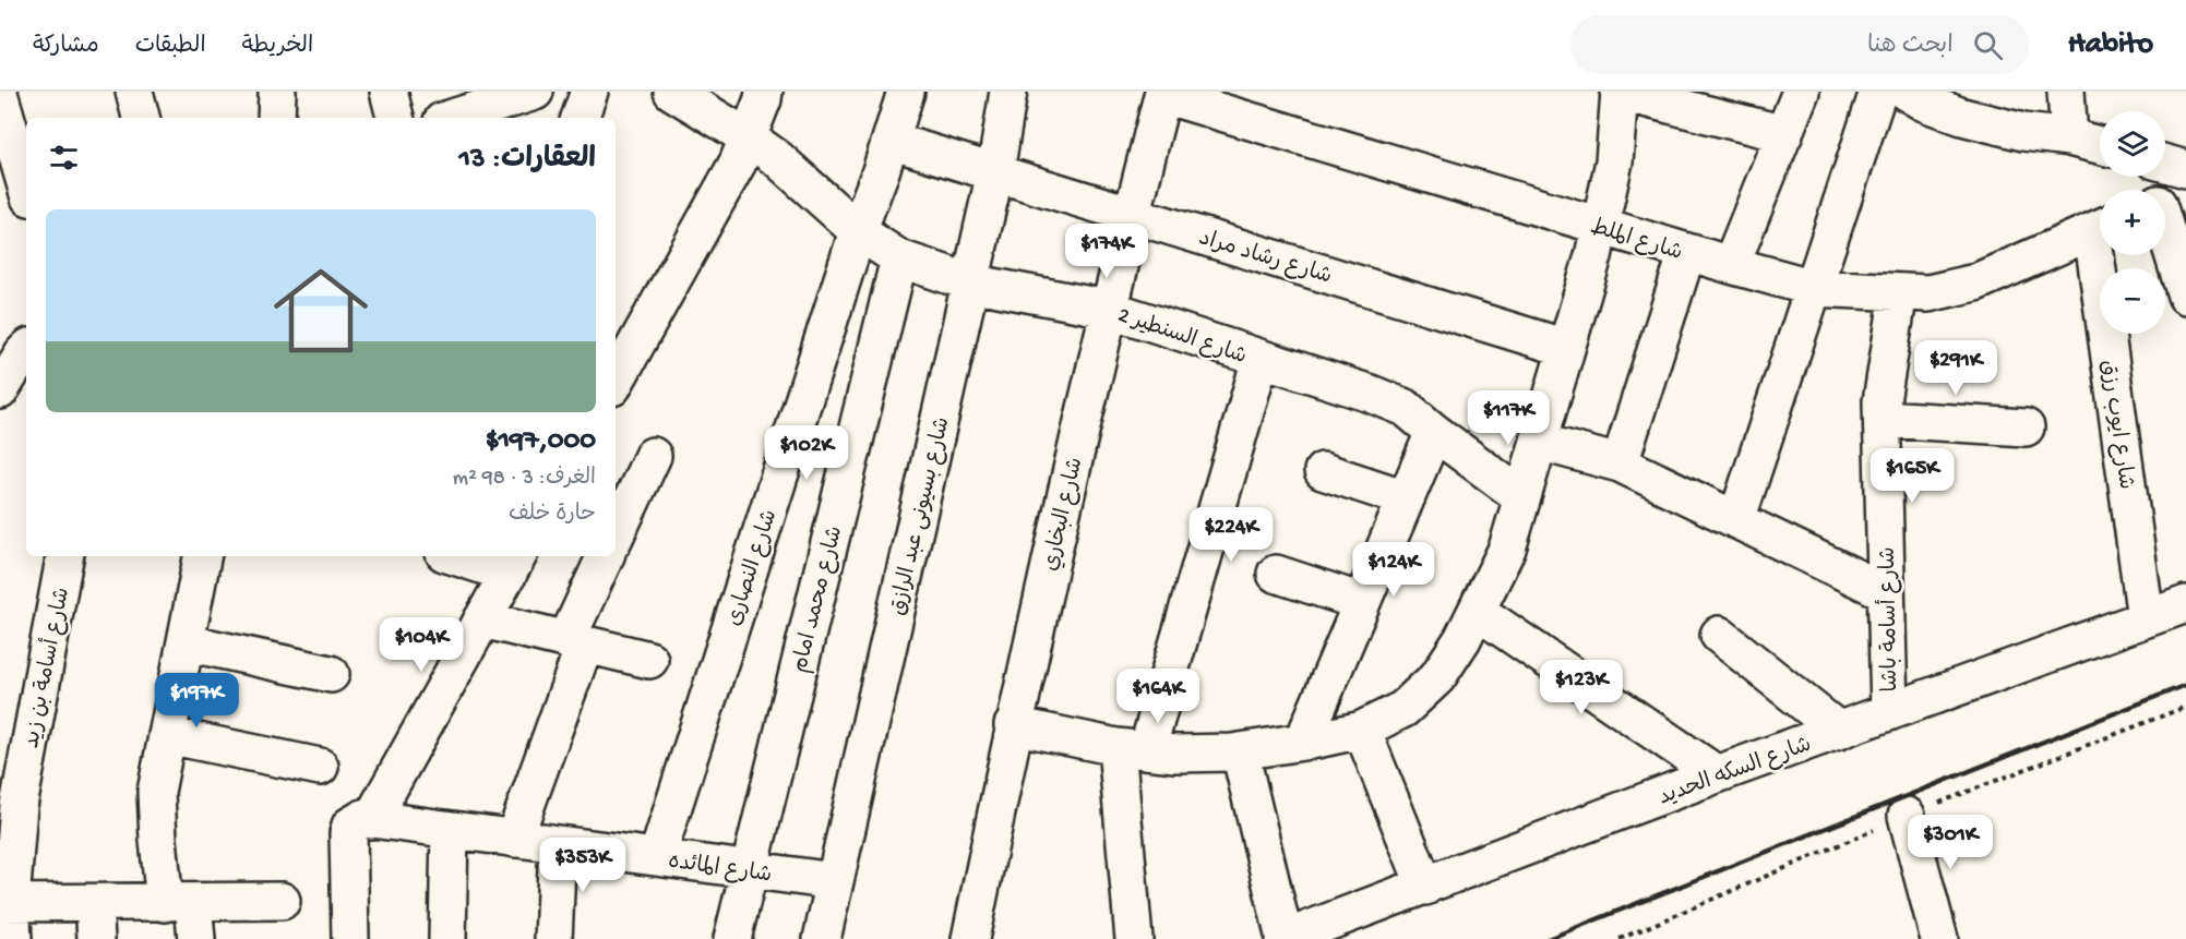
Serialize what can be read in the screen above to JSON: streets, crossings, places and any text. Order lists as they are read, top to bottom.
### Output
{
  "streets": {
    "street": [
      "شارع الملط",
      "شارع رشاد مراد",
      "شارع السنطير 2",
      "شارع ايوب رزق",
      "شارع البخاري",
      "شارع بسيونى عبد الرازق",
      "شارع النصارى",
      "شارع محمد امام",
      "شارع أسامة باشا",
      "شارع أسامة بن زيد",
      "شارع السكه الحديد",
      "شارع المائده"
    ]
  },
  "crossings": [
    ["شارع الملط", "شارع البخاري"],
    ["شارع الملط", "شارع أسامة باشا"],
    ["شارع رشاد مراد", "شارع البخاري"],
    ["شارع رشاد مراد", "شارع بسيونى عبد الرازق"],
    ["شارع رشاد مراد", "شارع النصارى"],
    ["شارع السنطير 2", "شارع البخاري"],
    ["شارع السنطير 2", "شارع بسيونى عبد الرازق"],
    ["شارع السنطير 2", "شارع النصارى"],
    ["شارع السنطير 2", "شارع محمد امام"],
    ["شارع ايوب رزق", "شارع السكه الحديد"],
    ["شارع بسيونى عبد الرازق", "شارع المائده"],
    ["شارع النصارى", "شارع المائده"],
    ["شارع محمد امام", "شارع المائده"],
    ["شارع أسامة باشا", "شارع السكه الحديد"]
  ],
  "page": {
    "header": "Habito",
    "search": "ابحث هنا",
    "nav": ["الخريطة", "الطبقات", "مشاركة"],
    "map_buttons": ["+", "−"],
    "heading": "العقارات: 13",
    "list": [
      {
        "name": "$197,000",
        "note": "الغرف: 3 · 98 m² · حارة خلف"
      }
    ],
    "price": [
      "$174K",
      "$291K",
      "$117K",
      "$102K",
      "$165K",
      "$224K",
      "$124K",
      "$104K",
      "$123K",
      "$164K",
      "$197K",
      "$301K",
      "$353K"
    ]
  }
}
